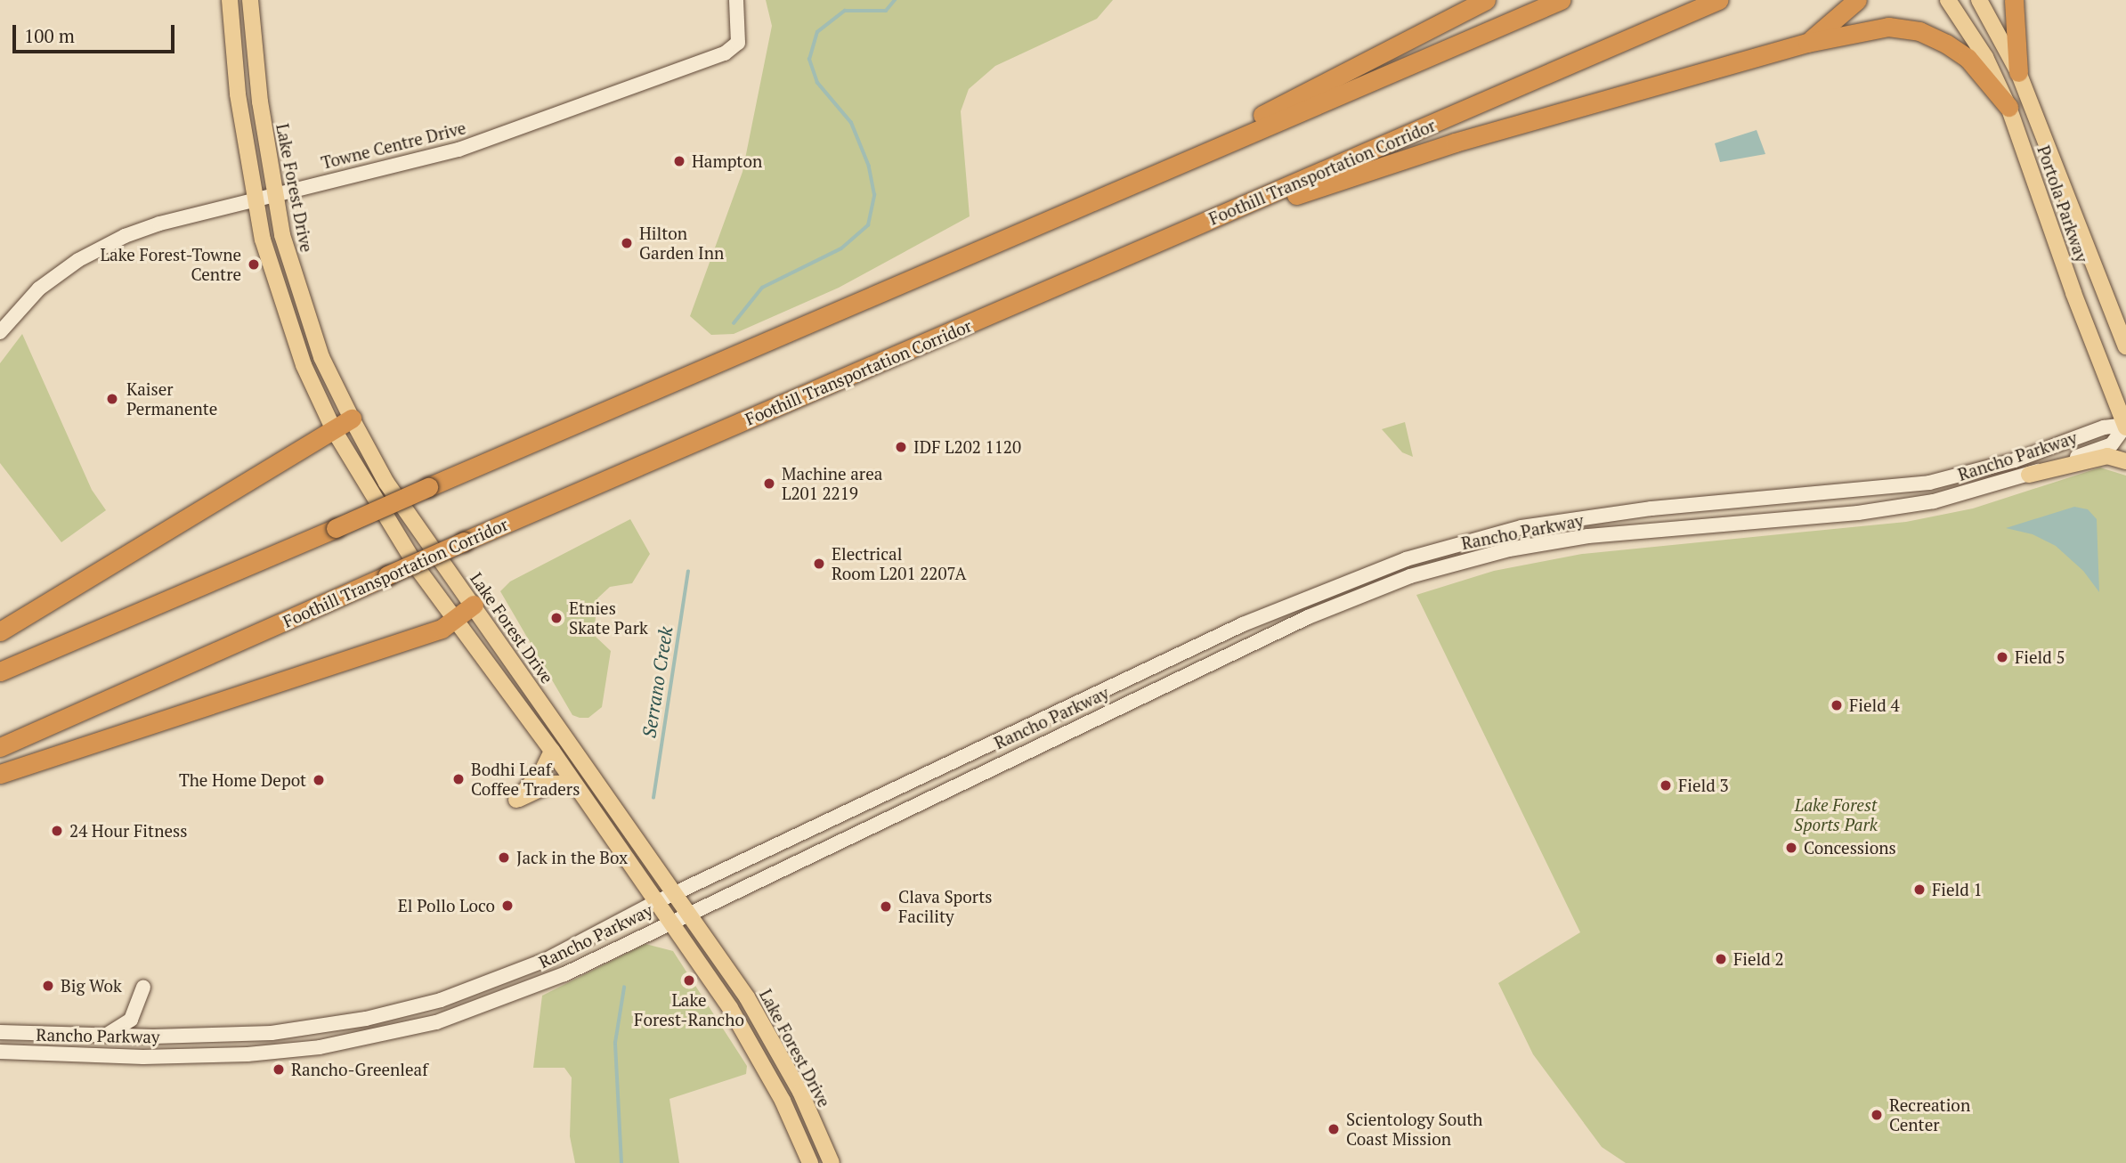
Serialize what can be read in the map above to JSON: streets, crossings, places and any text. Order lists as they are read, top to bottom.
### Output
{
  "streets": {
    "highway": ["Foothill Transportation Corridor"],
    "main road": [
      "Towne Centre Drive",
      "Lake Forest Drive",
      "Portola Parkway",
      "Rancho Parkway"
    ]
  },
  "crossings": [
    ["Towne Centre Drive", "Lake Forest Drive"],
    ["Lake Forest Drive", "Rancho Parkway"],
    ["Portola Parkway", "Rancho Parkway"]
  ],
  "water": ["Serrano Creek"],
  "parks": ["Lake Forest Sports Park"],
  "places": [
    "Hampton",
    "Hilton Garden Inn",
    "Lake Forest-Towne Centre",
    "Kaiser Permanente",
    "IDF L202 1120",
    "Machine area L201 2219",
    "Electrical Room L201 2207A",
    "Etnies Skate Park",
    "Field 5",
    "Field 4",
    "Bodhi Leaf Coffee Traders",
    "The Home Depot",
    "Field 3",
    "24 Hour Fitness",
    "Concessions",
    "Jack in the Box",
    "Field 1",
    "El Pollo Loco",
    "Clava Sports Facility",
    "Field 2",
    "Lake Forest-Rancho",
    "Big Wok",
    "Rancho-Greenleaf",
    "Recreation Center",
    "Scientology South Coast Mission"
  ],
  "scale_bar": "100 m"
}
